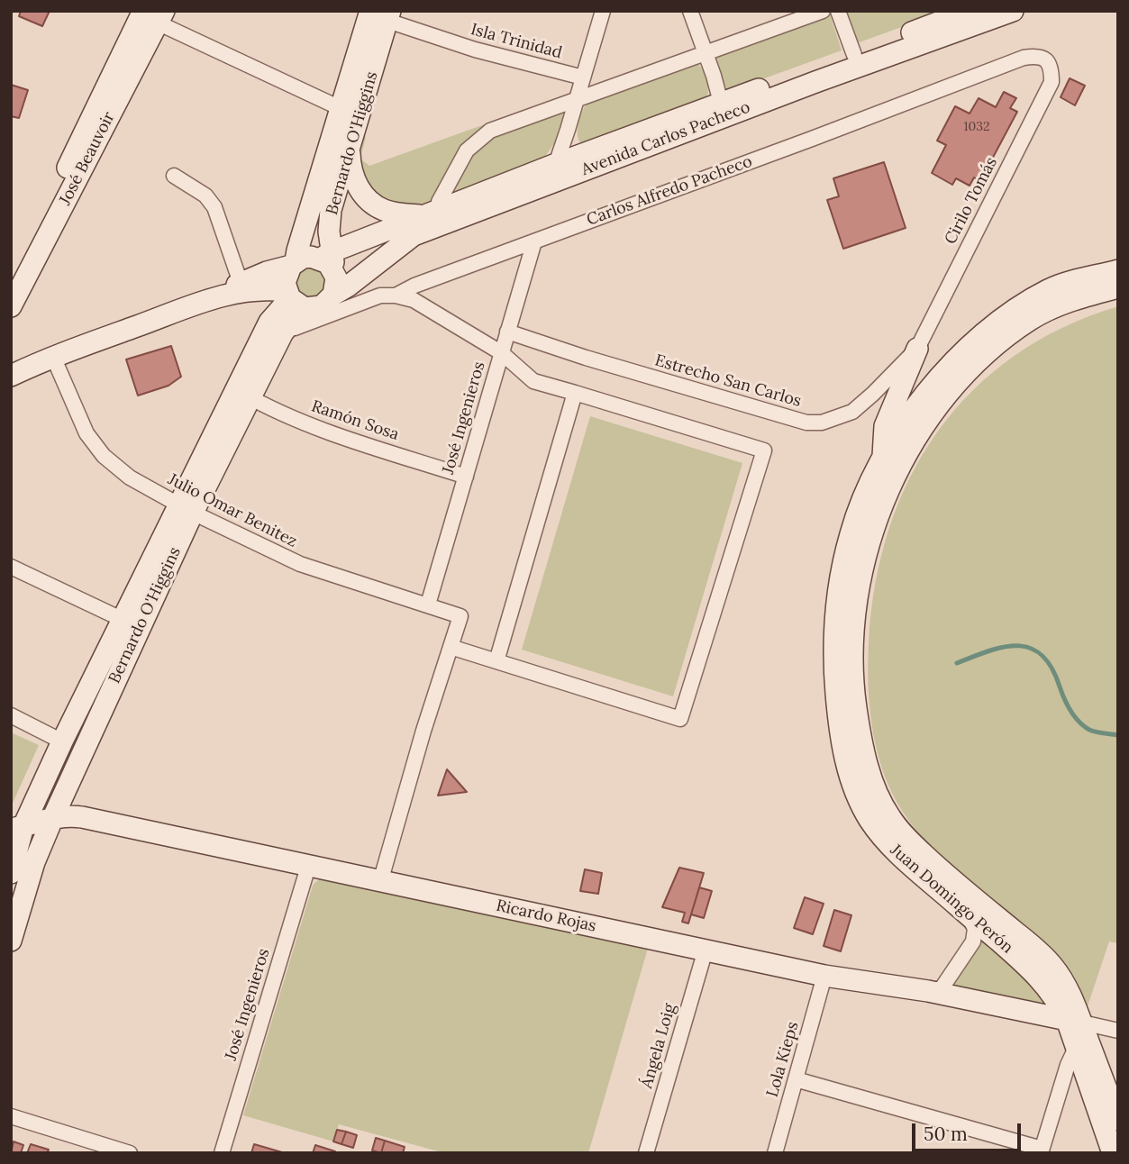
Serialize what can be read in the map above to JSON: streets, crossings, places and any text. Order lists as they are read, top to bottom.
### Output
{
  "streets": {
    "main road": [
      "Avenida Carlos Pacheco",
      "Bernardo O'Higgins",
      "José Beauvoir",
      "Juan Domingo Perón",
      "Ricardo Rojas"
    ],
    "street": [
      "Isla Trinidad",
      "Carlos Alfredo Pacheco",
      "Cirilo Tomás",
      "Estrecho San Carlos",
      "José Ingenieros",
      "Ramón Sosa",
      "Julio Omar Benitez",
      "Ángela Loig",
      "Lola Kieps"
    ]
  },
  "crossings": [
    ["Isla Trinidad", "Bernardo O'Higgins"],
    ["Avenida Carlos Pacheco", "Bernardo O'Higgins"],
    ["Avenida Carlos Pacheco", "Carlos Alfredo Pacheco"],
    ["Avenida Carlos Pacheco", "Julio Omar Benitez"],
    ["Bernardo O'Higgins", "Carlos Alfredo Pacheco"],
    ["Bernardo O'Higgins", "Ramón Sosa"],
    ["Bernardo O'Higgins", "Julio Omar Benitez"],
    ["Bernardo O'Higgins", "Ricardo Rojas"],
    ["Carlos Alfredo Pacheco", "Cirilo Tomás"],
    ["Carlos Alfredo Pacheco", "José Ingenieros"],
    ["Cirilo Tomás", "Estrecho San Carlos"],
    ["Estrecho San Carlos", "José Ingenieros"],
    ["José Ingenieros", "Ramón Sosa"],
    ["José Ingenieros", "Julio Omar Benitez"],
    ["José Ingenieros", "Ricardo Rojas"],
    ["Juan Domingo Perón", "Ricardo Rojas"],
    ["Ricardo Rojas", "Ángela Loig"],
    ["Ricardo Rojas", "Lola Kieps"]
  ],
  "house_numbers": ["1032"],
  "scale_bar": "50 m"
}
